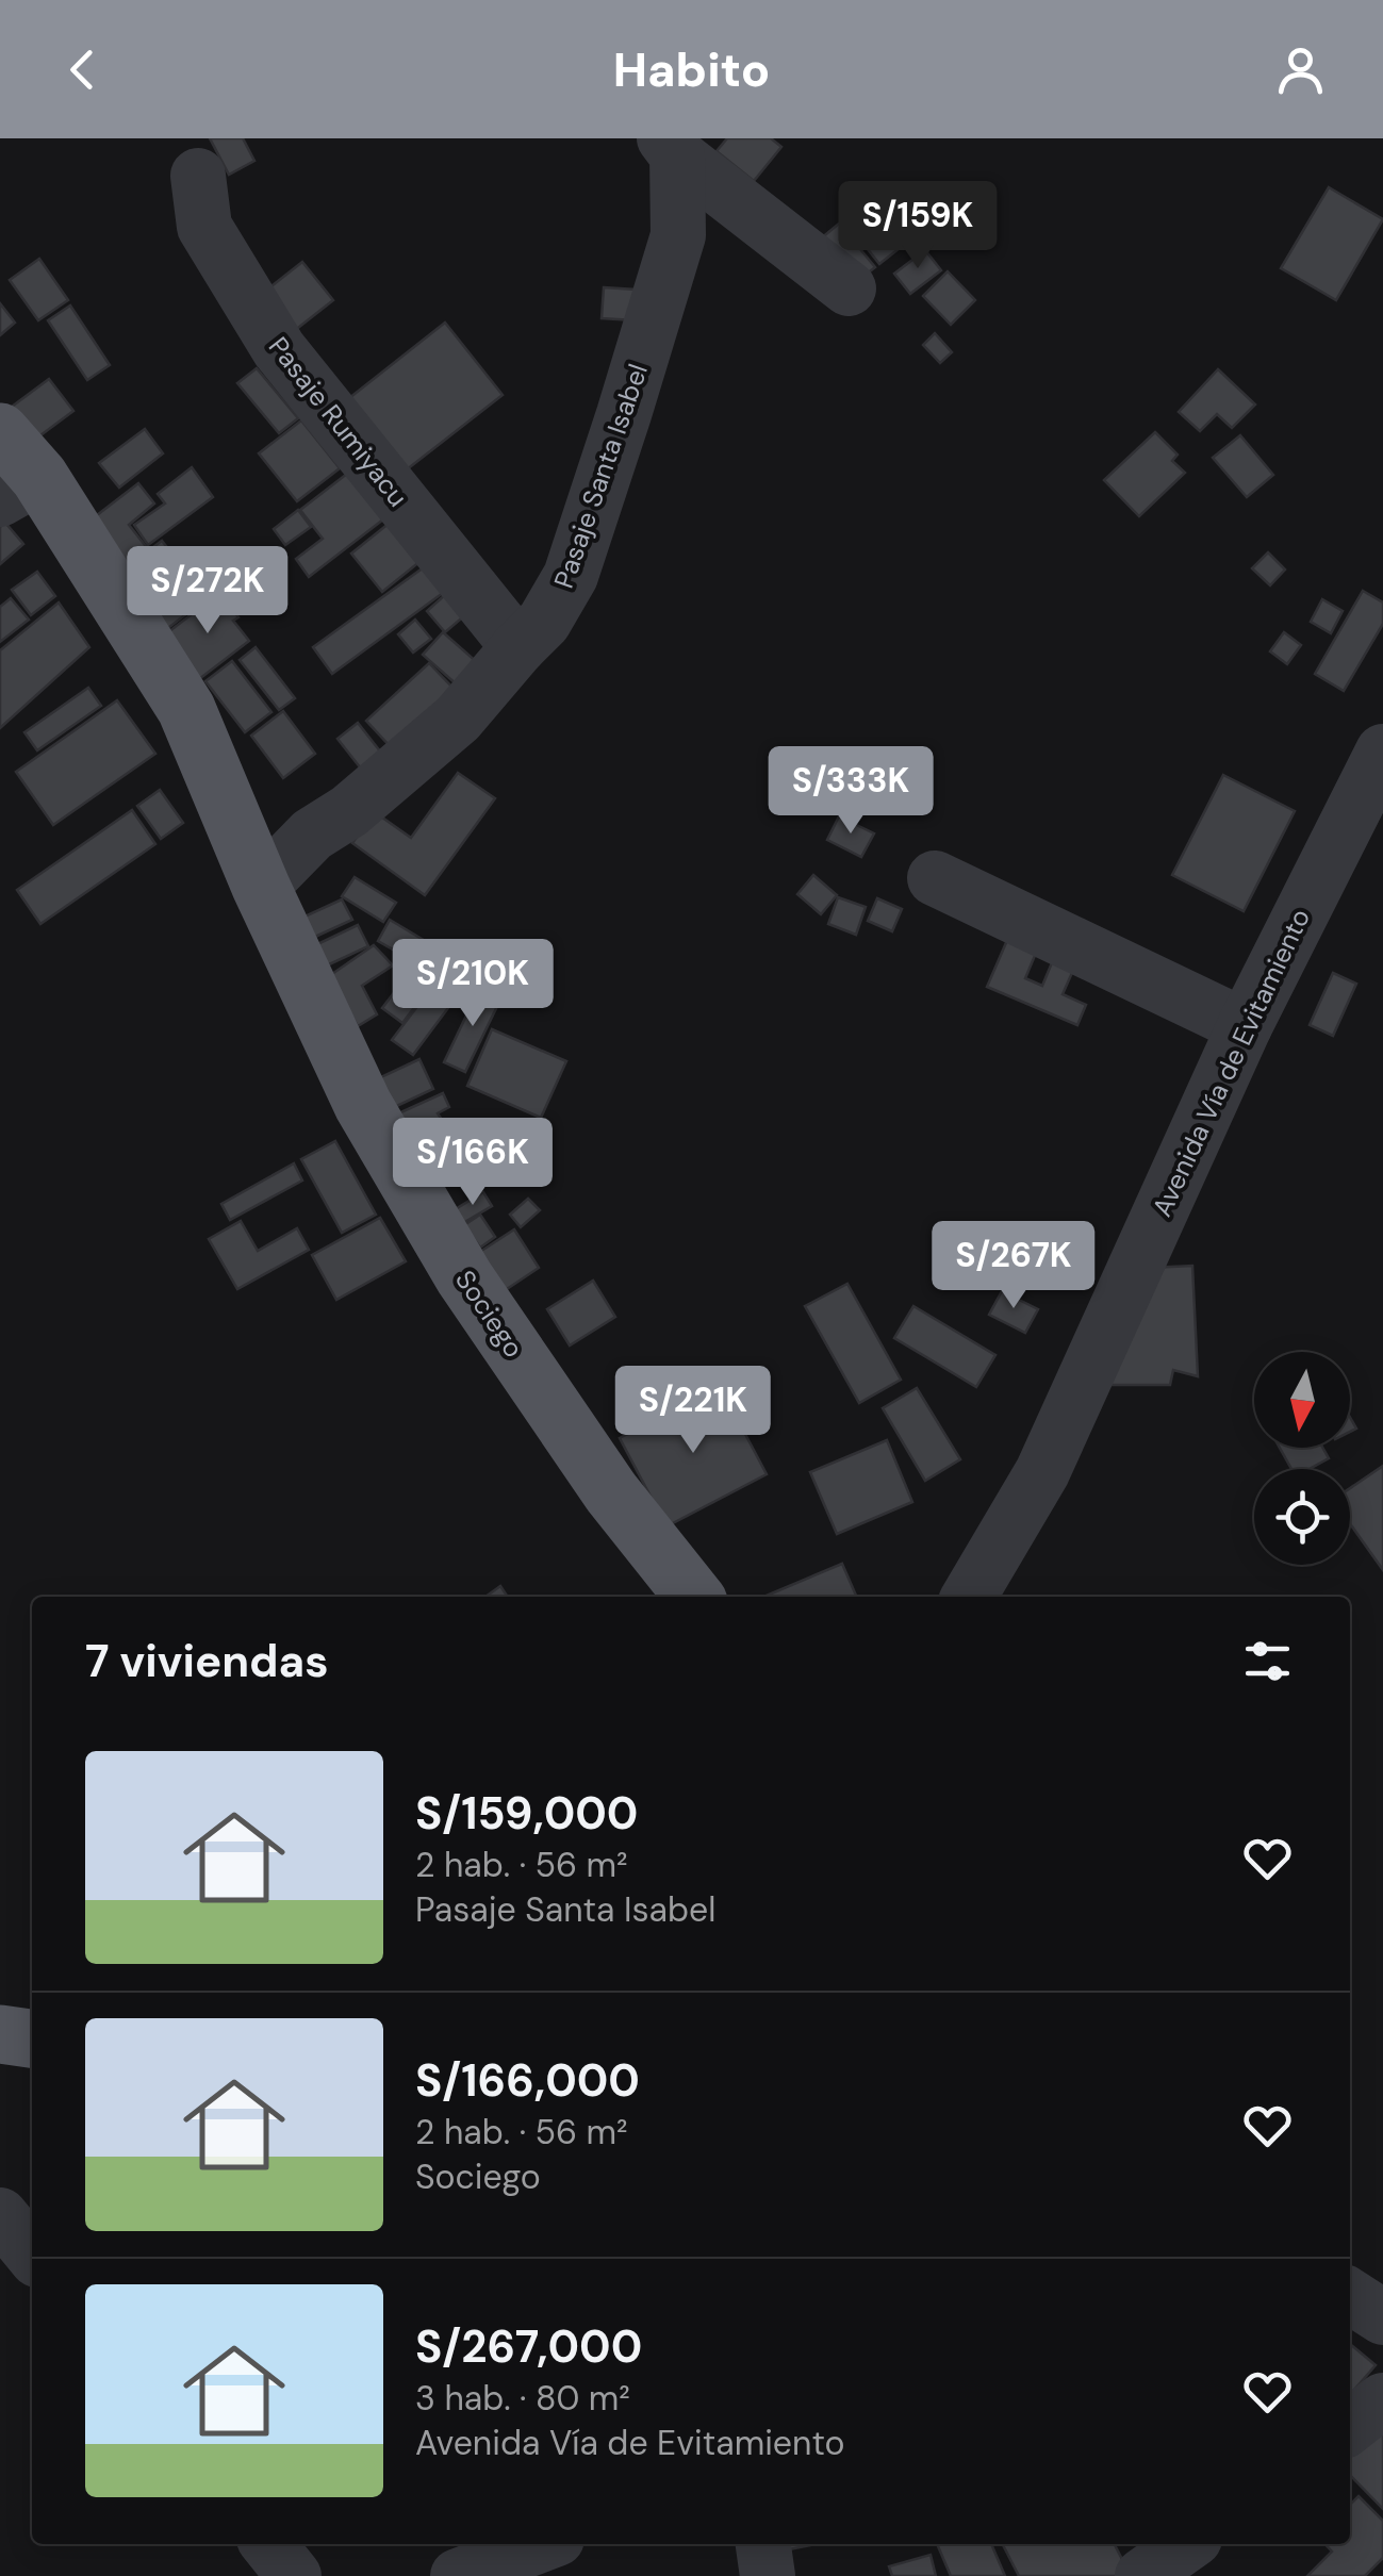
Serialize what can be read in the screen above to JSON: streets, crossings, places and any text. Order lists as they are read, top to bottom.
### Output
{
  "streets": {
    "main road": ["Sociego"],
    "street": ["Pasaje Rumiyacu", "Pasaje Santa Isabel", "Avenida Vía de Evitamiento"]
  },
  "crossings": [
    ["Pasaje Rumiyacu", "Pasaje Santa Isabel"],
    ["Pasaje Santa Isabel", "Sociego"]
  ],
  "north": "bottom",
  "page": {
    "header": "Habito",
    "price": [
      "S/159K",
      "S/272K",
      "S/333K",
      "S/210K",
      "S/166K",
      "S/267K",
      "S/221K"
    ],
    "heading": "7 viviendas",
    "list": [
      {
        "name": "S/159,000",
        "note": "2 hab. · 56 m² · Pasaje Santa Isabel"
      },
      {
        "name": "S/166,000",
        "note": "2 hab. · 56 m² · Sociego"
      },
      {
        "name": "S/267,000",
        "note": "3 hab. · 80 m² · Avenida Vía de Evitamiento"
      }
    ]
  }
}
